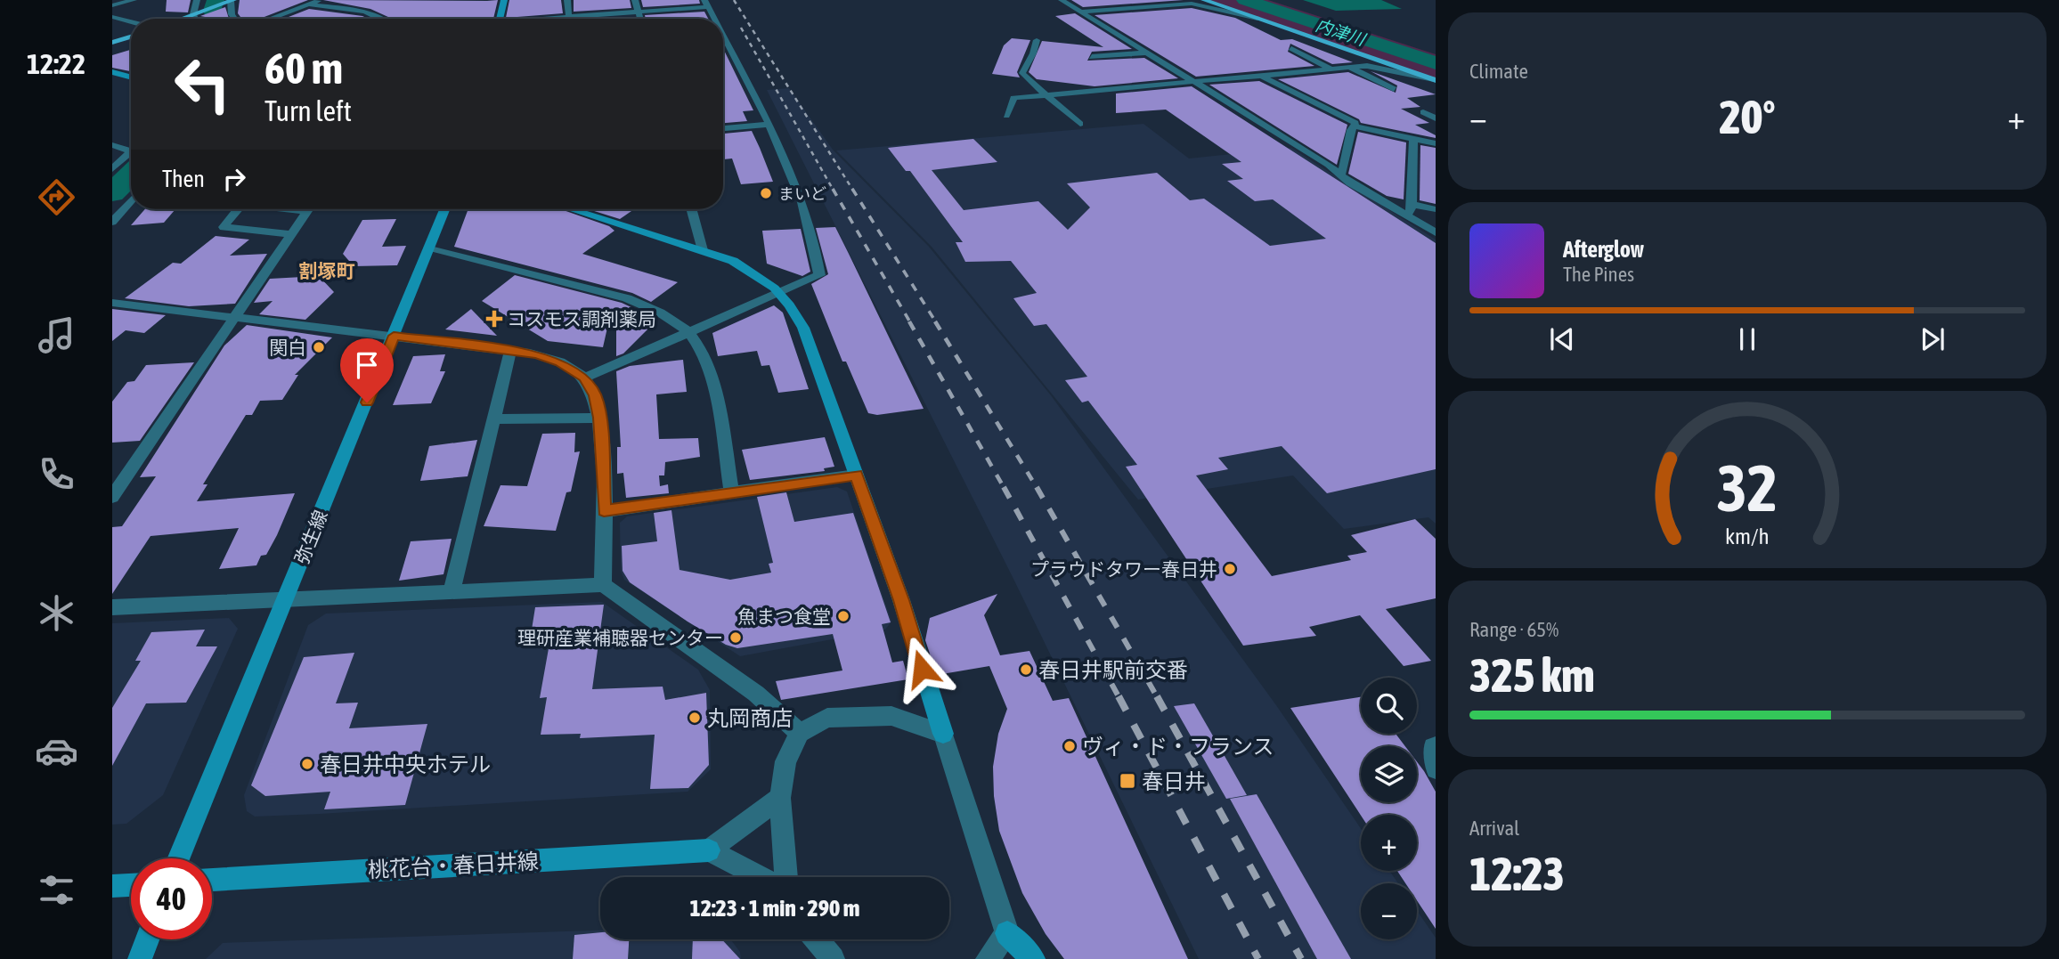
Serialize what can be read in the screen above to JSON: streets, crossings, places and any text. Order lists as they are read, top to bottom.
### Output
{
  "streets": {
    "street": ["弥生線", "桃花台・春日井線"]
  },
  "districts": ["割塚町"],
  "water": ["内津川"],
  "places": {
    "other": [
      "まいど",
      "関白",
      "プラウドタワー春日井",
      "魚まつ食堂",
      "理研産業補聴器センター",
      "春日井駅前交番",
      "丸岡商店",
      "ヴィ・ド・フランス",
      "春日井中央ホテル"
    ],
    "health": ["コスモス調剤薬局"],
    "transit": ["春日井"]
  },
  "page": {
    "tabs": "12:22",
    "tile": [
      "Climate",
      ["Range · 65%", "325 km"],
      ["Arrival", "12:23"]
    ],
    "turn": ["60 m", "Turn left"],
    "heat": ["−", "20°", "+"],
    "then": "Then",
    "song": ["Afterglow", "The Pines"],
    "map_buttons": ["+", "−"],
    "limit": "40",
    "trip": "12:23 · 1 min · 290 m",
    "gauge": ["32", "km/h"]
  }
}
